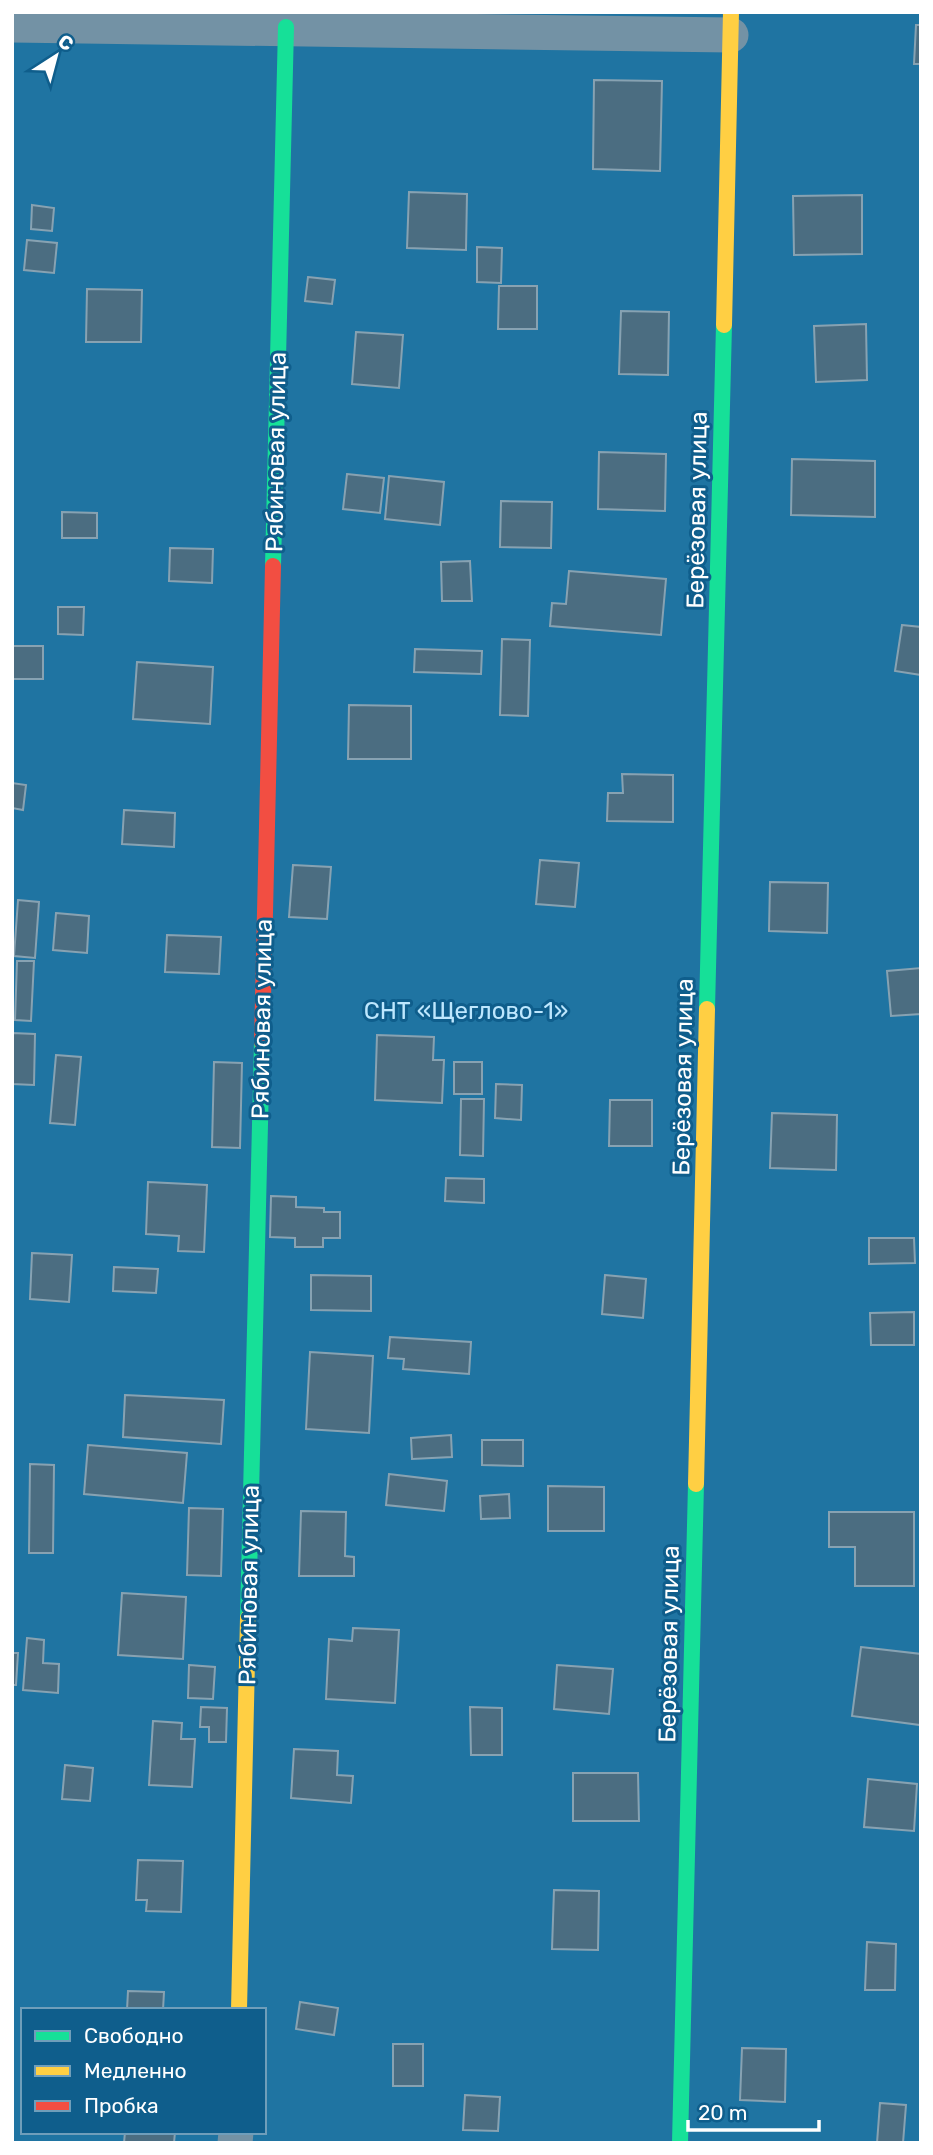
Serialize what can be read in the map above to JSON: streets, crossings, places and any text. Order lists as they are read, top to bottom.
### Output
{
  "streets": {
    "street": ["Рябиновая улица", "Берёзовая улица"]
  },
  "parks": ["СНТ «Щеглово-1»"],
  "legend": ["Свободно", "Медленно", "Пробка"],
  "scale_bar": "20 m",
  "north": "top right"
}
